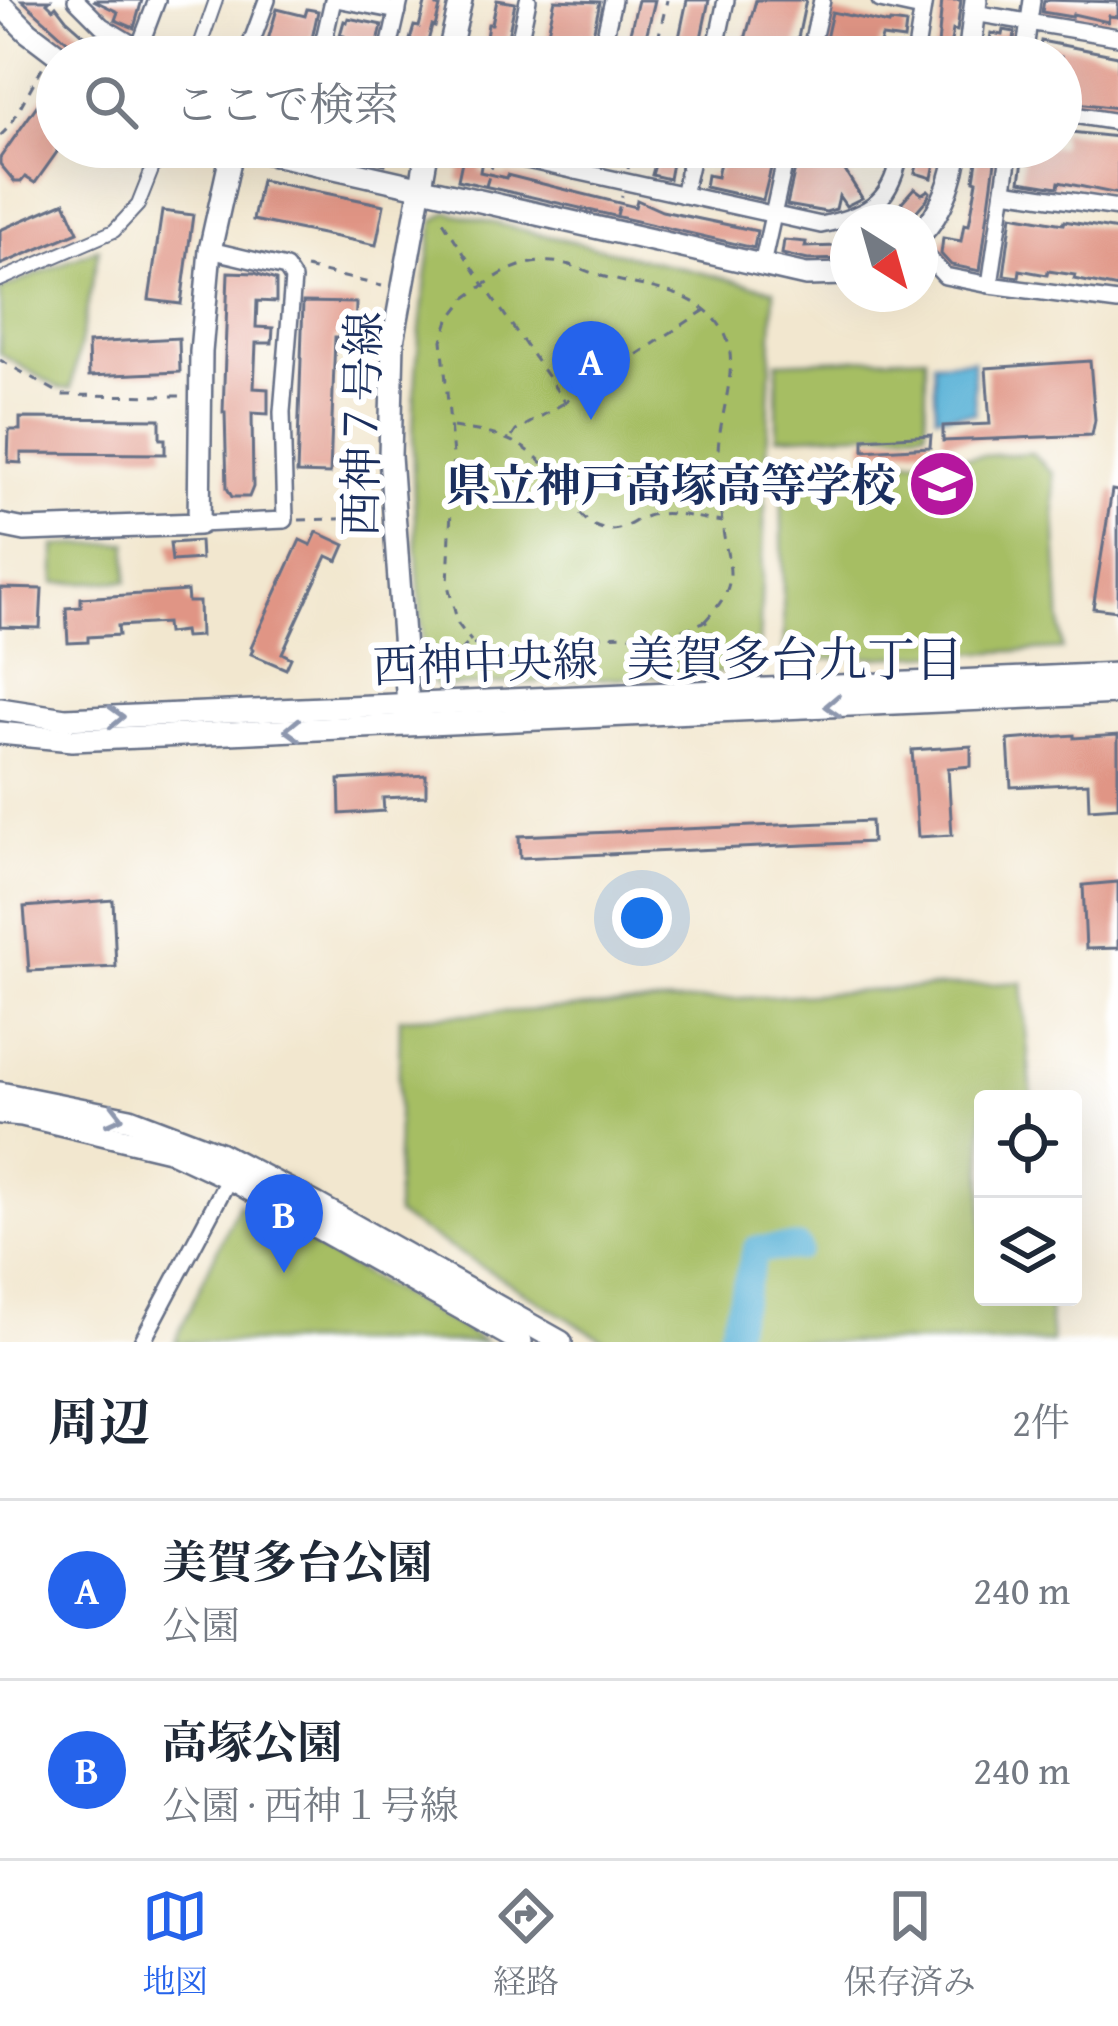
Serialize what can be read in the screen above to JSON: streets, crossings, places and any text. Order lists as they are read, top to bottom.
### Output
{
  "streets": {
    "street": ["西神７号線", "西神中央線"]
  },
  "crossings": [
    ["西神７号線", "西神中央線"]
  ],
  "districts": ["美賀多台九丁目"],
  "places": {
    "school or university": ["県立神戸高塚高等学校"]
  },
  "north": "bottom right",
  "page": {
    "search": "ここで検索",
    "pins": ["A", "B"],
    "heading": ["周辺", "2件"],
    "list": [
      {
        "mark": "A",
        "name": "美賀多台公園",
        "note": "公園",
        "value": "240 m"
      },
      {
        "mark": "B",
        "name": "高塚公園",
        "note": "公園 · 西神１号線",
        "value": "240 m"
      }
    ],
    "nav": ["地図", "経路", "保存済み"]
  }
}
